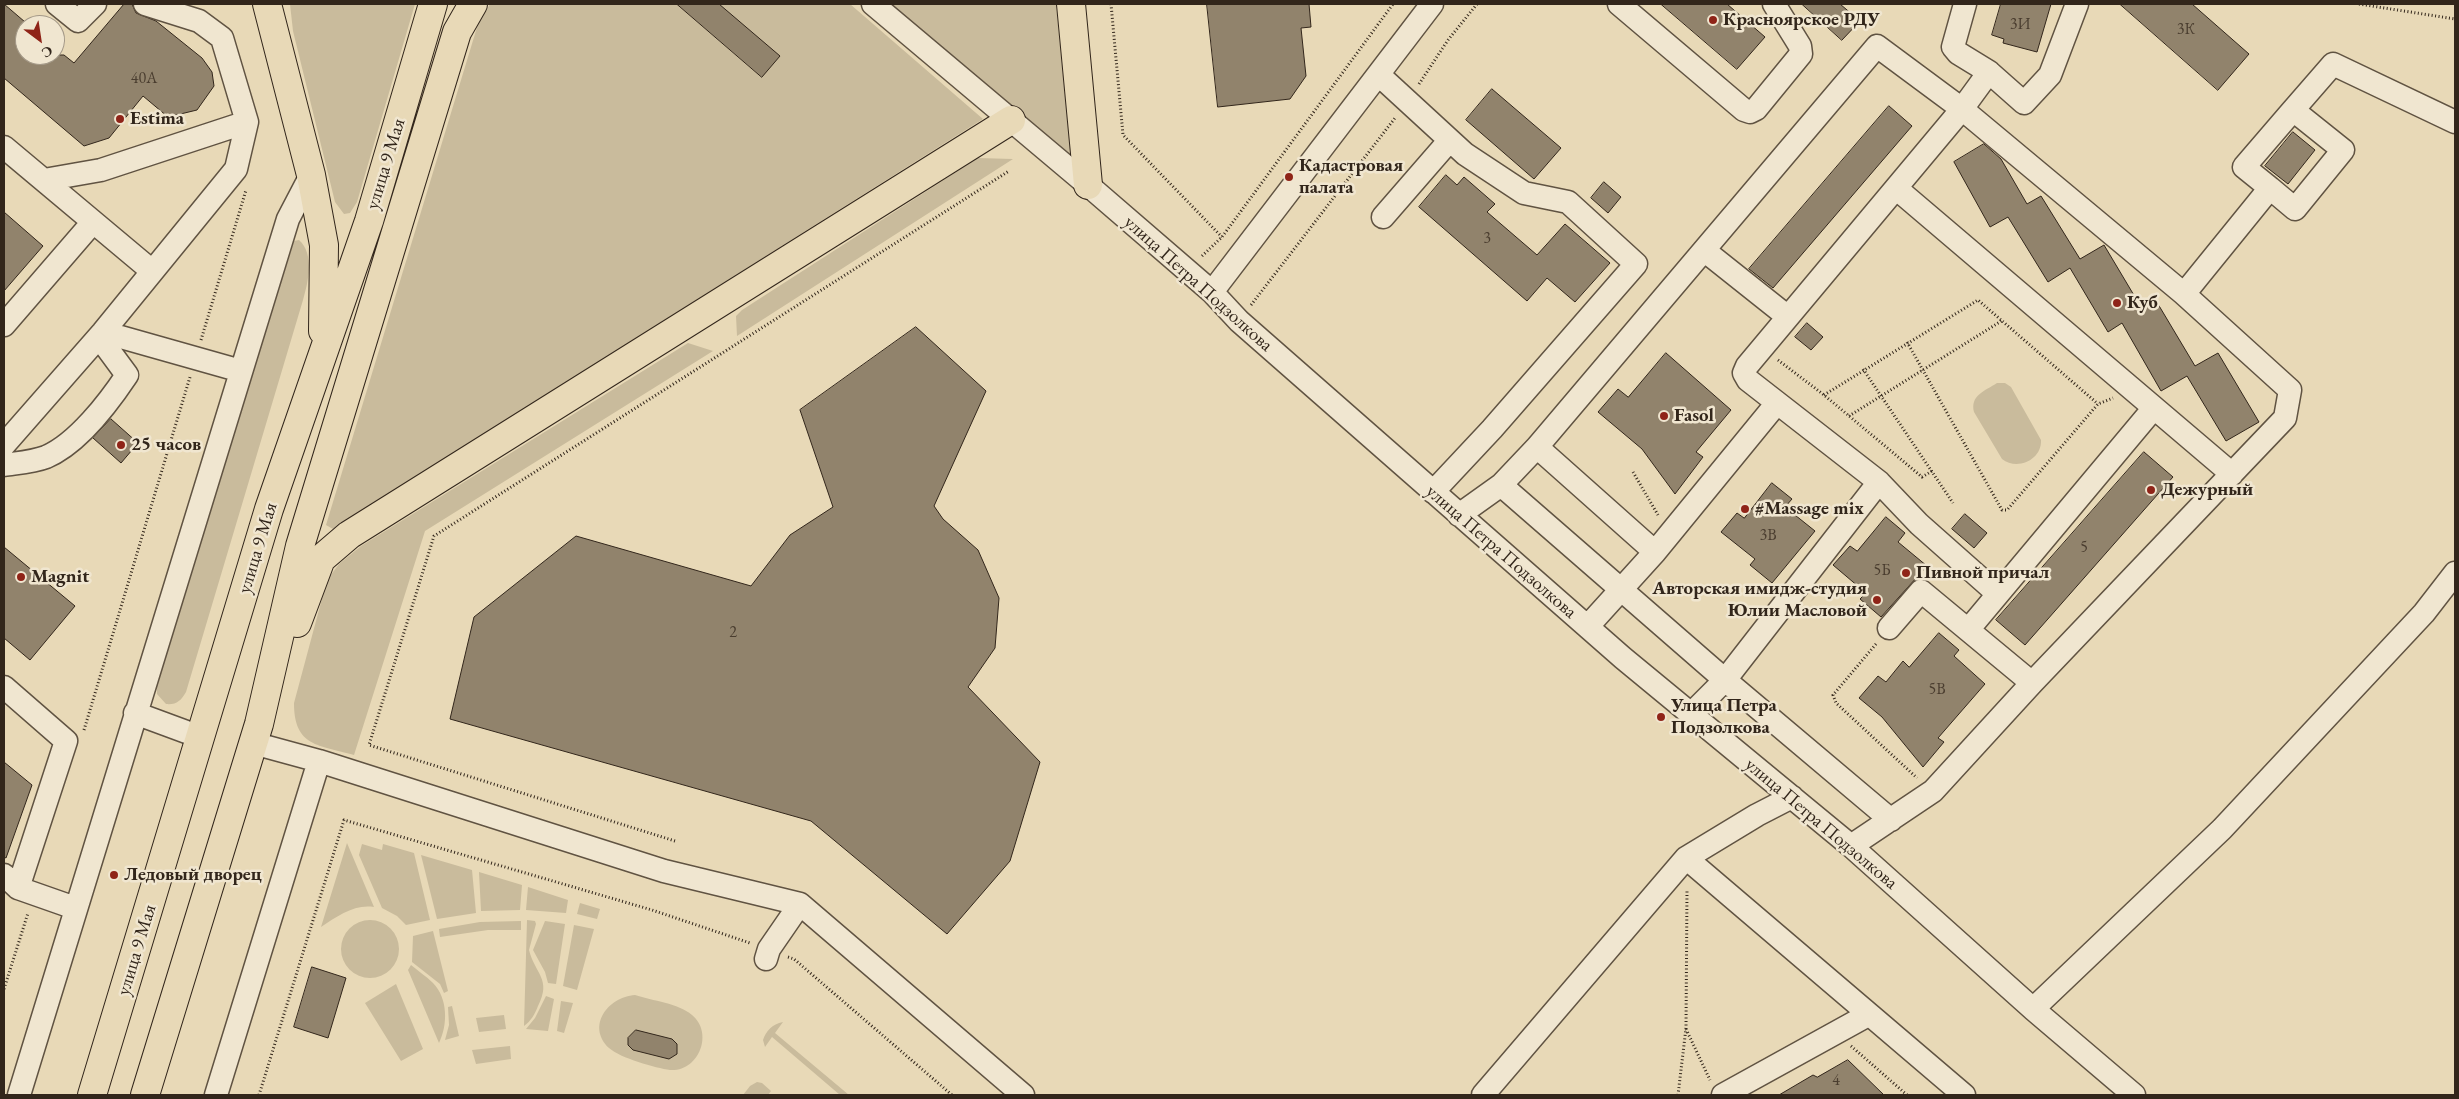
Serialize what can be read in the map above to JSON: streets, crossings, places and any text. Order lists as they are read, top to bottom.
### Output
{
  "streets": {
    "main road": ["улица 9 Мая"],
    "street": ["улица Петра Подзолкова"]
  },
  "places": [
    "Красноярское РДУ",
    "Estima",
    "Кадастровая палата",
    "Куб",
    "Fasol",
    "25 часов",
    "Дежурный",
    "#Massage mix",
    "Пивной причал",
    "Magnit",
    "Авторская имидж-студия Юлии Масловой",
    "Улица Петра Подзолкова",
    "Ледовый дворец"
  ],
  "house_numbers": [
    "3И",
    "3К",
    "40А",
    "3",
    "3В",
    "5",
    "5Б",
    "2",
    "5В",
    "4"
  ],
  "north": "bottom right"
}
